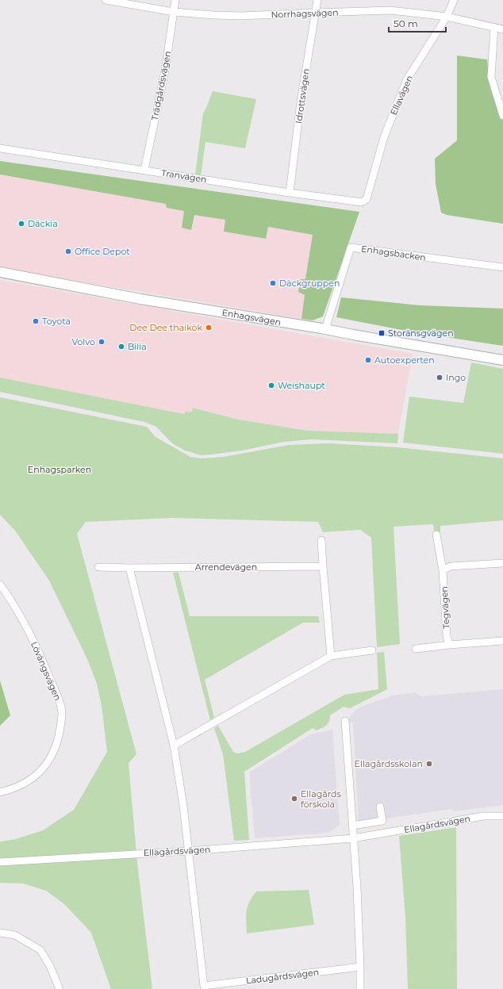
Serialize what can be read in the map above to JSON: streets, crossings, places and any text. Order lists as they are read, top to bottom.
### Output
{
  "streets": {
    "street": [
      "Norrhagsvägen",
      "Trädgårdsvägen",
      "Ellavägen",
      "Idrottsvägen",
      "Tranvägen",
      "Enhagsbacken",
      "Enhagsvägen",
      "Arrendevägen",
      "Tegvägen",
      "Lövängsvägen",
      "Ellagårdsvägen",
      "Ladugårdsvägen"
    ]
  },
  "crossings": [
    ["Norrhagsvägen", "Trädgårdsvägen"],
    ["Norrhagsvägen", "Ellavägen"],
    ["Norrhagsvägen", "Idrottsvägen"],
    ["Trädgårdsvägen", "Tranvägen"],
    ["Ellavägen", "Tranvägen"],
    ["Idrottsvägen", "Tranvägen"],
    ["Enhagsbacken", "Enhagsvägen"],
    ["Ellagårdsvägen", "Ladugårdsvägen"]
  ],
  "parks": ["Enhagsparken"],
  "places": {
    "other": [
      "Däckia",
      "Office Depot",
      "Däckgruppen",
      "Toyota",
      "Dee Dee thaikök",
      "Volvo",
      "Bilia",
      "Autoexperten",
      "Ingo",
      "Weishaupt",
      "Ellagårdsskolan",
      "Ellagårds förskola"
    ],
    "transit": ["Storänsgvägen"]
  },
  "scale_bar": "50 m"
}
